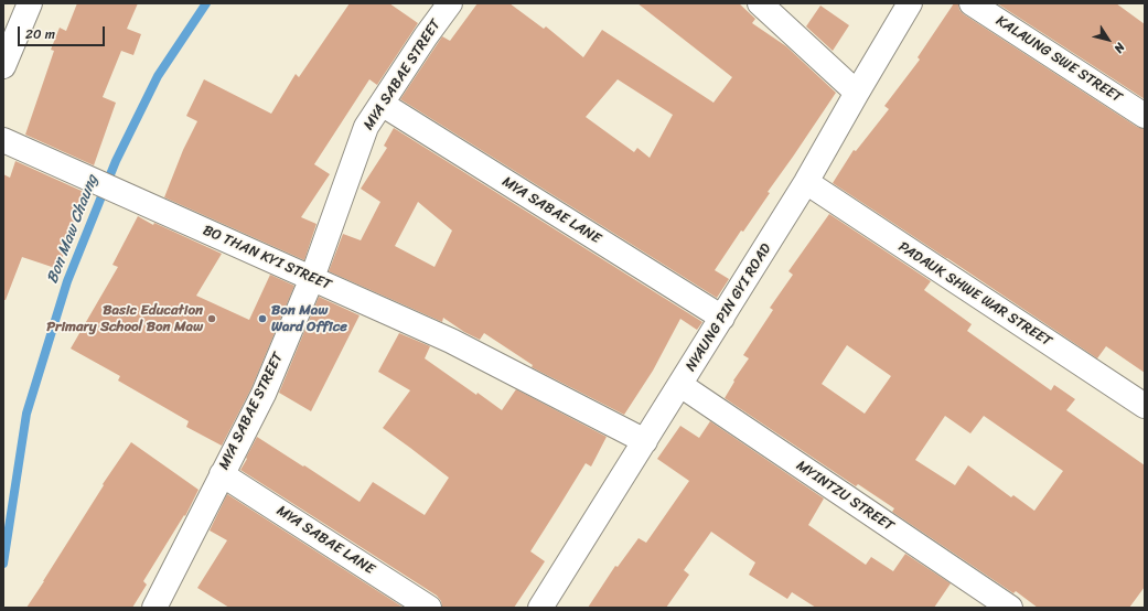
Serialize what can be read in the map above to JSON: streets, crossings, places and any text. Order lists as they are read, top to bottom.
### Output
{
  "streets": {
    "street": [
      "KALAUNG SWE STREET",
      "MYA SABAE STREET",
      "MYA SABAE LANE",
      "BO THAN KYI STREET",
      "PADAUK SHWE WAR STREET",
      "NYAUNG PIN GYI ROAD",
      "MYINTZU STREET"
    ]
  },
  "crossings": [
    ["MYA SABAE STREET", "MYA SABAE LANE"],
    ["MYA SABAE STREET", "BO THAN KYI STREET"],
    ["MYA SABAE LANE", "NYAUNG PIN GYI ROAD"],
    ["BO THAN KYI STREET", "NYAUNG PIN GYI ROAD"],
    ["PADAUK SHWE WAR STREET", "NYAUNG PIN GYI ROAD"],
    ["NYAUNG PIN GYI ROAD", "MYINTZU STREET"]
  ],
  "water": ["Bon Maw Chaung"],
  "places": ["Basic Education Primary School Bon Maw", "Bon Maw Ward Office"],
  "scale_bar": "20 m",
  "north": "bottom right"
}
